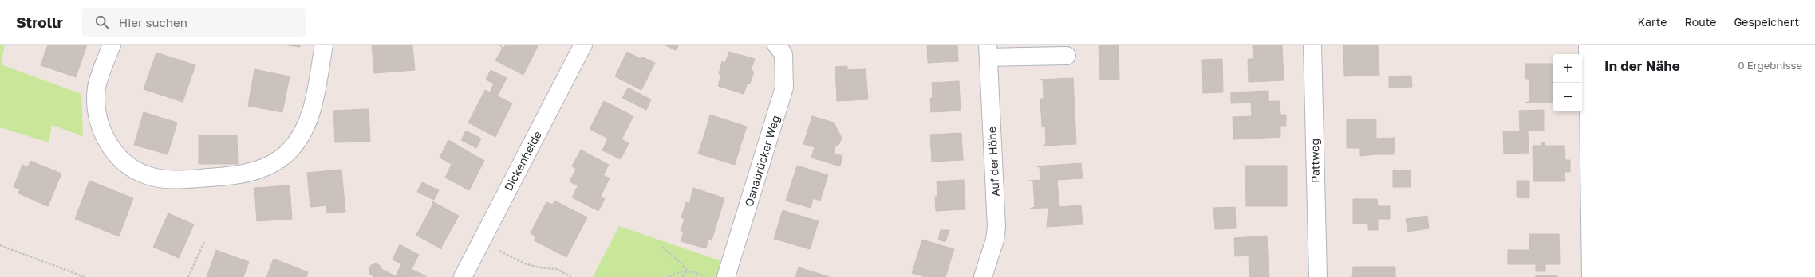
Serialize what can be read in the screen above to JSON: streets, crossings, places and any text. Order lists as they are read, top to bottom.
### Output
{
  "streets": {
    "street": [
      "Dickenheide",
      "Osnabrücker Weg",
      "Pattweg",
      "Auf der Höhe"
    ]
  },
  "page": {
    "header": "Strollr",
    "search": "Hier suchen",
    "nav": ["Karte", "Route", "Gespeichert"],
    "heading": ["In der Nähe", "0 Ergebnisse"],
    "map_buttons": ["+", "−"]
  }
}
